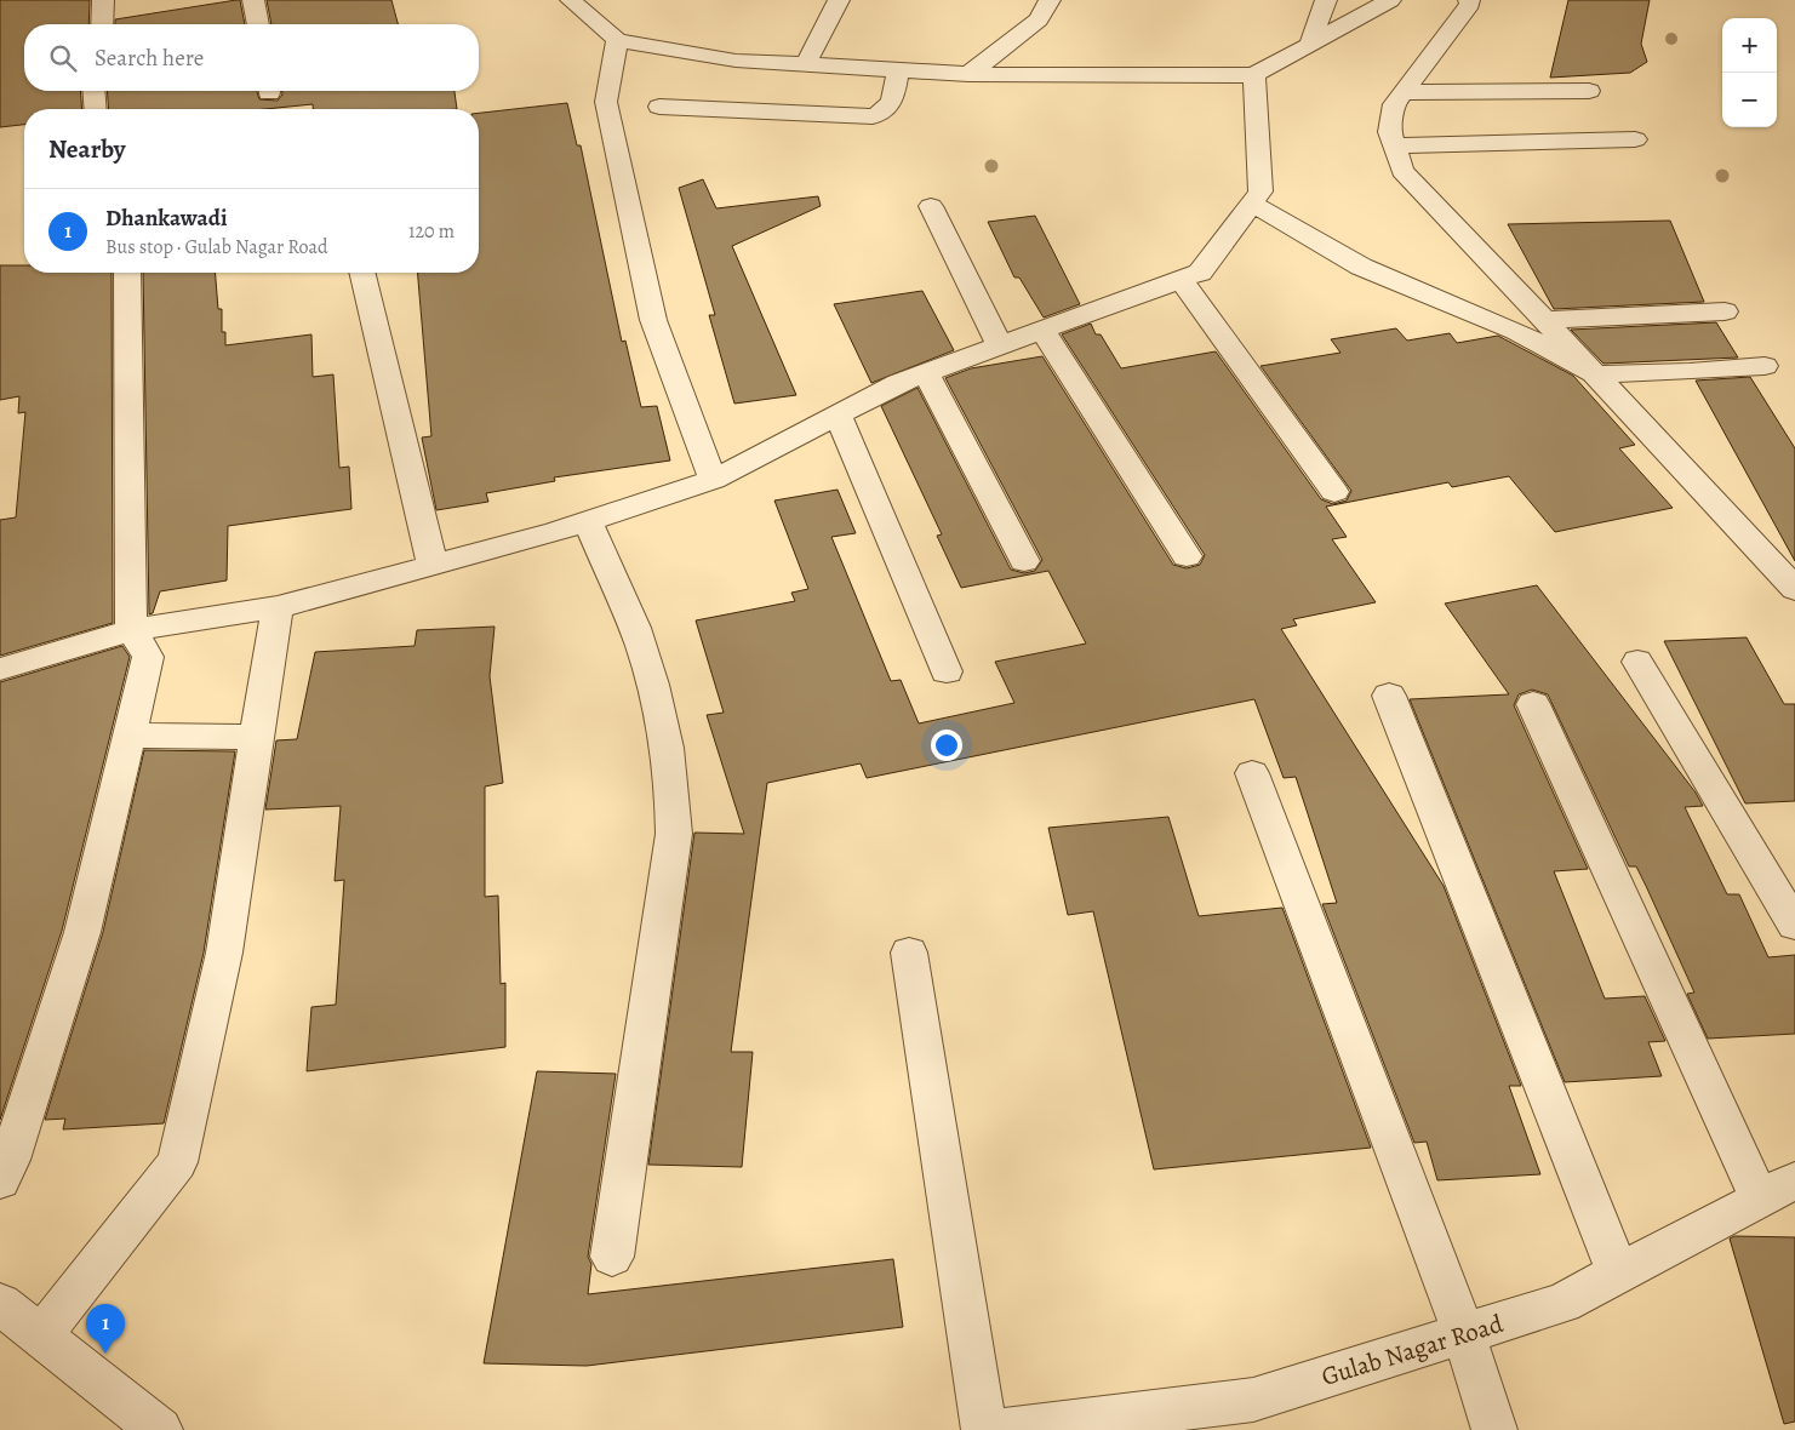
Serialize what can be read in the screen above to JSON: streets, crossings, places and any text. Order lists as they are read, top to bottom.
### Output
{
  "streets": {
    "street": ["Gulab Nagar Road"]
  },
  "page": {
    "map_buttons": ["+", "−"],
    "search": "Search here",
    "heading": "Nearby",
    "list": [
      {
        "mark": "1",
        "name": "Dhankawadi",
        "note": "Bus stop · Gulab Nagar Road",
        "value": "120 m"
      }
    ],
    "pins": "1"
  }
}
